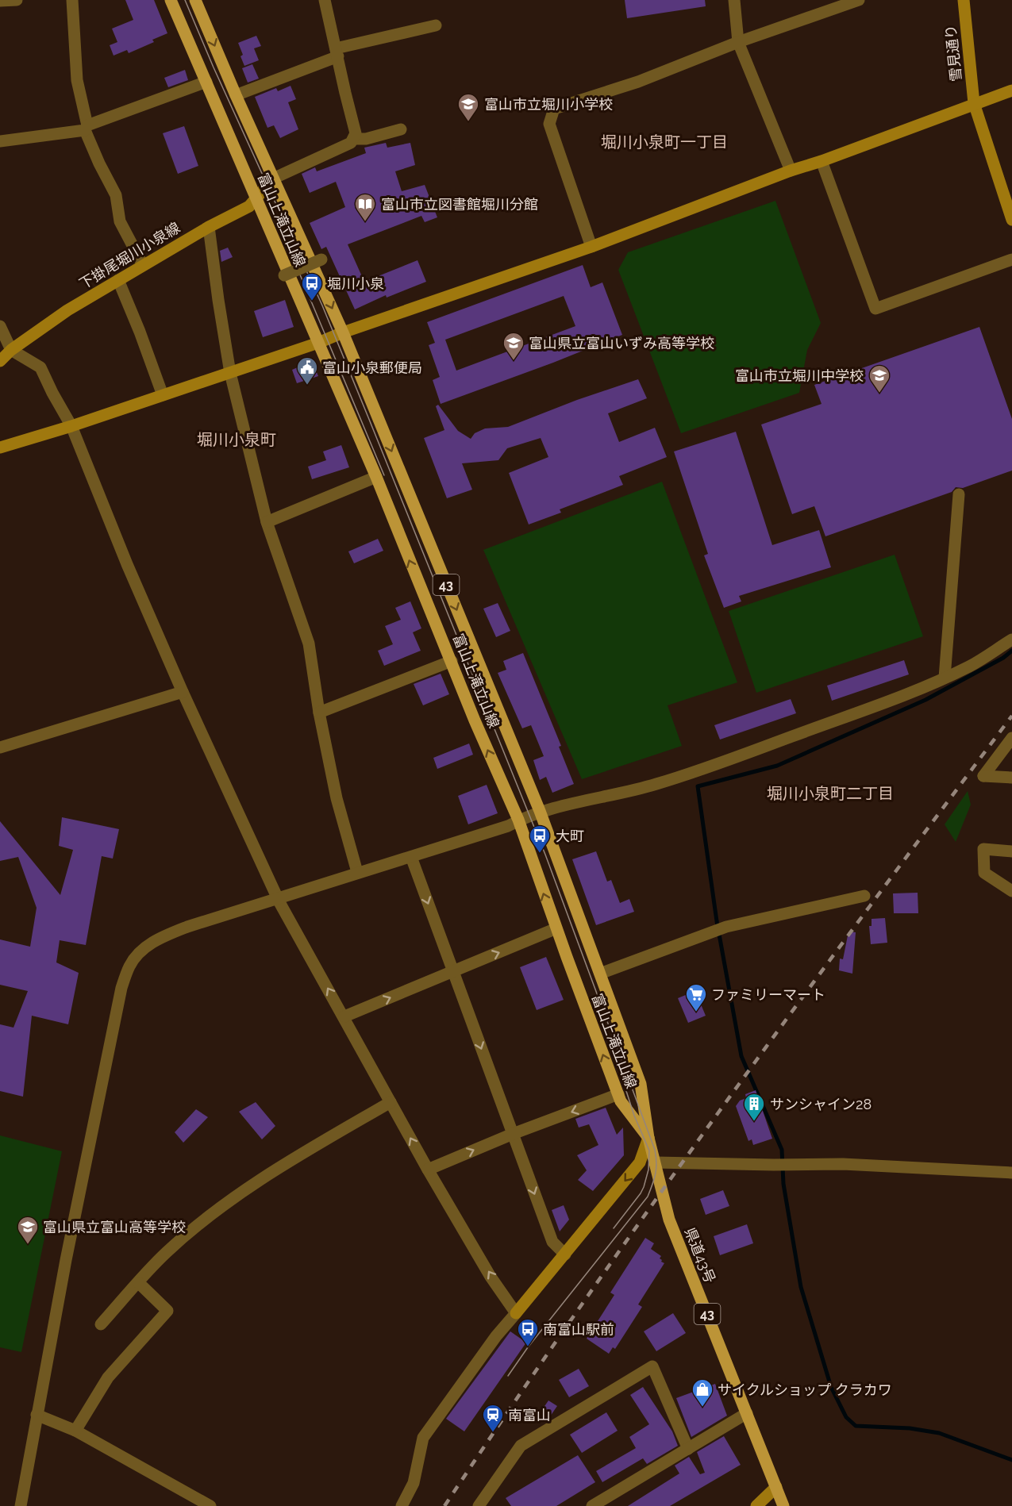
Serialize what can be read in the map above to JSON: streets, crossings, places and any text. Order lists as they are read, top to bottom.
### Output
{
  "streets": {
    "main road": ["富山上滝立山線", "43", "県道43号"],
    "street": ["雪見通り", "下掛尾堀川小泉線"]
  },
  "crossings": [
    ["富山上滝立山線", "下掛尾堀川小泉線"],
    ["富山上滝立山線", "県道43号"],
    ["43", "県道43号"]
  ],
  "districts": ["堀川小泉町一丁目", "堀川小泉町", "堀川小泉町二丁目"],
  "places": {
    "school or university": [
      "富山市立堀川小学校",
      "富山県立富山いずみ高等学校",
      "富山市立堀川中学校",
      "富山県立富山高等学校"
    ],
    "library": ["富山市立図書館堀川分館"],
    "bus stop": ["堀川小泉", "大町", "南富山駅前"],
    "public building": ["富山小泉郵便局"],
    "supermarket": ["ファミリーマート"],
    "building": ["サンシャイン28"],
    "shop": ["サイクルショップ クラカワ"],
    "station": ["南富山"]
  }
}
